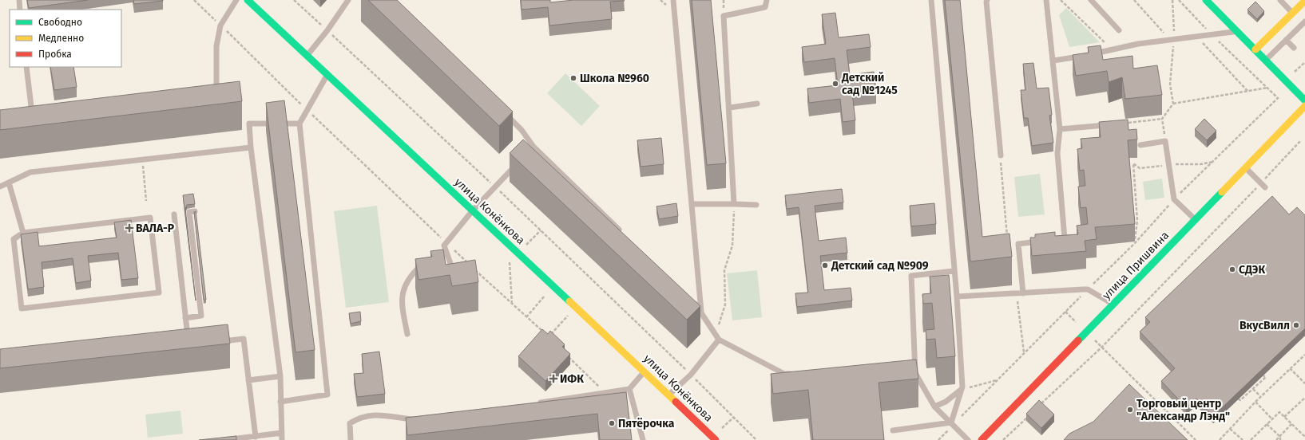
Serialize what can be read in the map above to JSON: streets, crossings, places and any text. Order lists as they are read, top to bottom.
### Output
{
  "streets": {
    "street": ["улица Конёнкова", "улица Пришвина"]
  },
  "places": {
    "other": [
      "Школа №960",
      "Детский сад №1245",
      "Детский сад №909",
      "СДЭК",
      "ВкусВилл",
      "Торговый центр \"Александр Лэнд\"",
      "Пятёрочка"
    ],
    "health": ["ВАЛА-Р", "ИФК"]
  },
  "legend": ["Свободно", "Медленно", "Пробка"]
}
